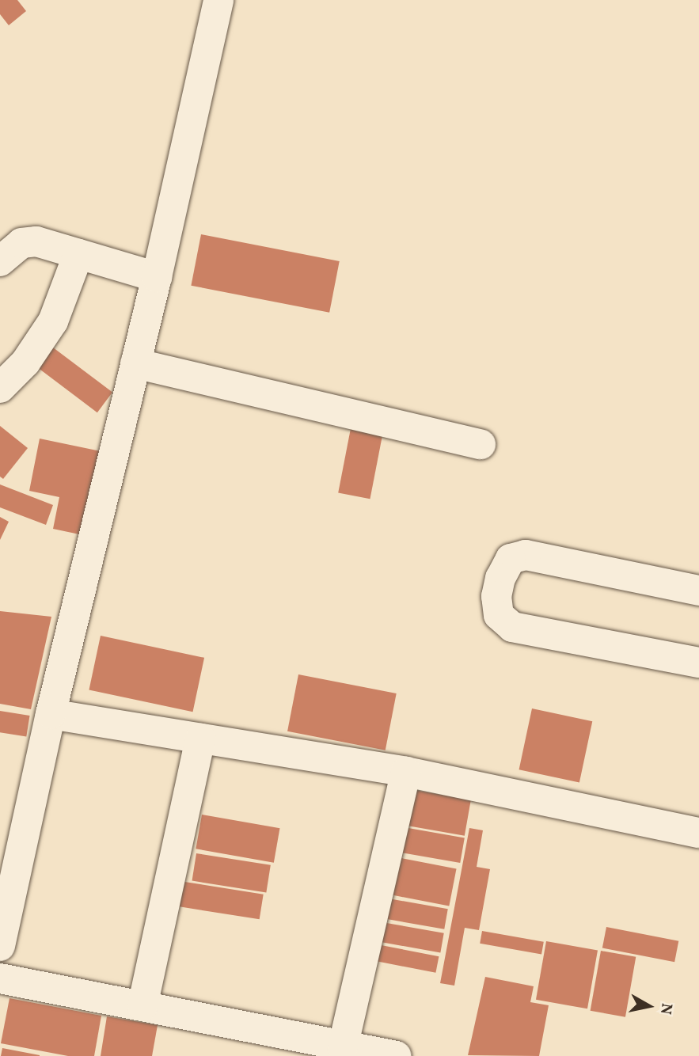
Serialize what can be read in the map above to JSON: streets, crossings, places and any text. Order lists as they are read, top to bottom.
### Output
{
  "north": "right"
}
